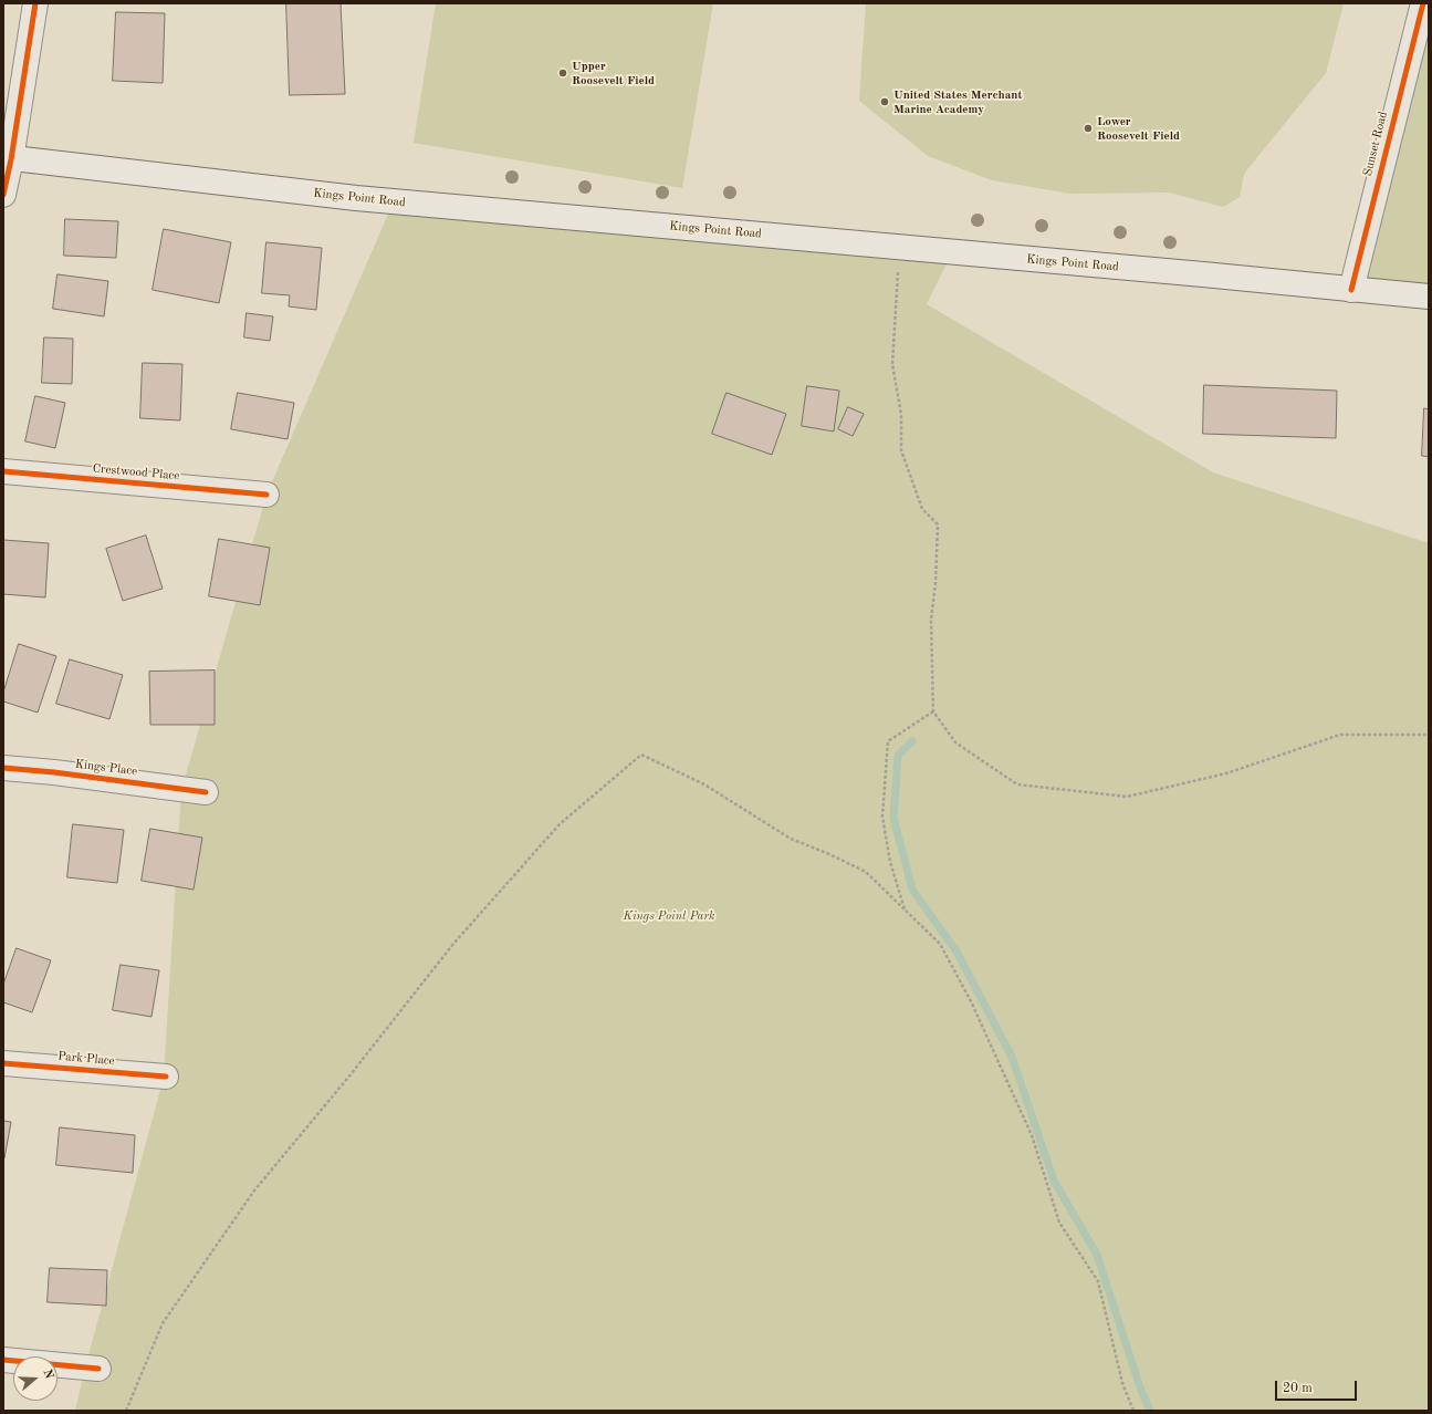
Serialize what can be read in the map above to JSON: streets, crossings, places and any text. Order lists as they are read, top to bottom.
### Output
{
  "streets": {
    "main road": [
      "Sunset Road",
      "Kings Point Road",
      "Crestwood Place",
      "Kings Place",
      "Park Place"
    ]
  },
  "crossings": [
    ["Sunset Road", "Kings Point Road"]
  ],
  "parks": ["Kings Point Park"],
  "places": ["Upper Roosevelt Field", "United States Merchant Marine Academy", "Lower Roosevelt Field"],
  "scale_bar": "20 m",
  "north": "right"
}
